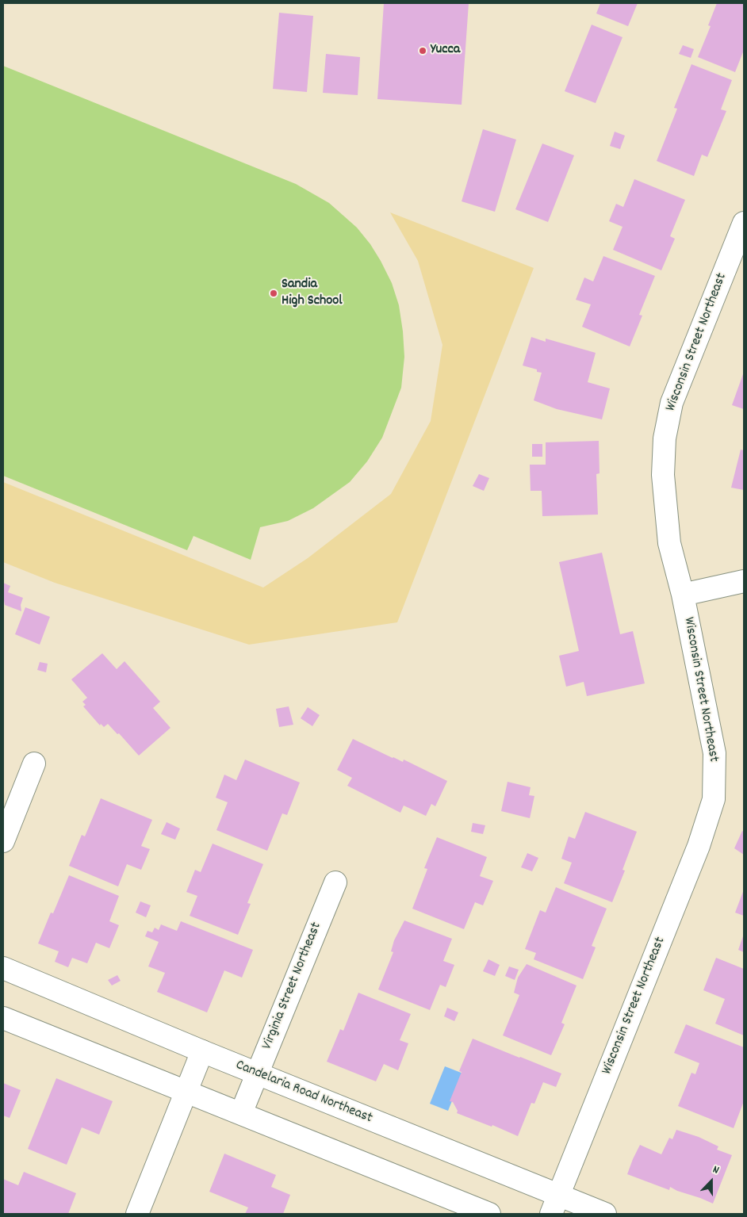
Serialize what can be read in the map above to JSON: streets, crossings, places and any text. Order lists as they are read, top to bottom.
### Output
{
  "streets": {
    "street": ["Wisconsin Street Northeast", "Virginia Street Northeast", "Candelaria Road Northeast"]
  },
  "crossings": [
    ["Wisconsin Street Northeast", "Candelaria Road Northeast"],
    ["Virginia Street Northeast", "Candelaria Road Northeast"]
  ],
  "places": ["Yucca", "Sandia High School"],
  "north": "top"
}
